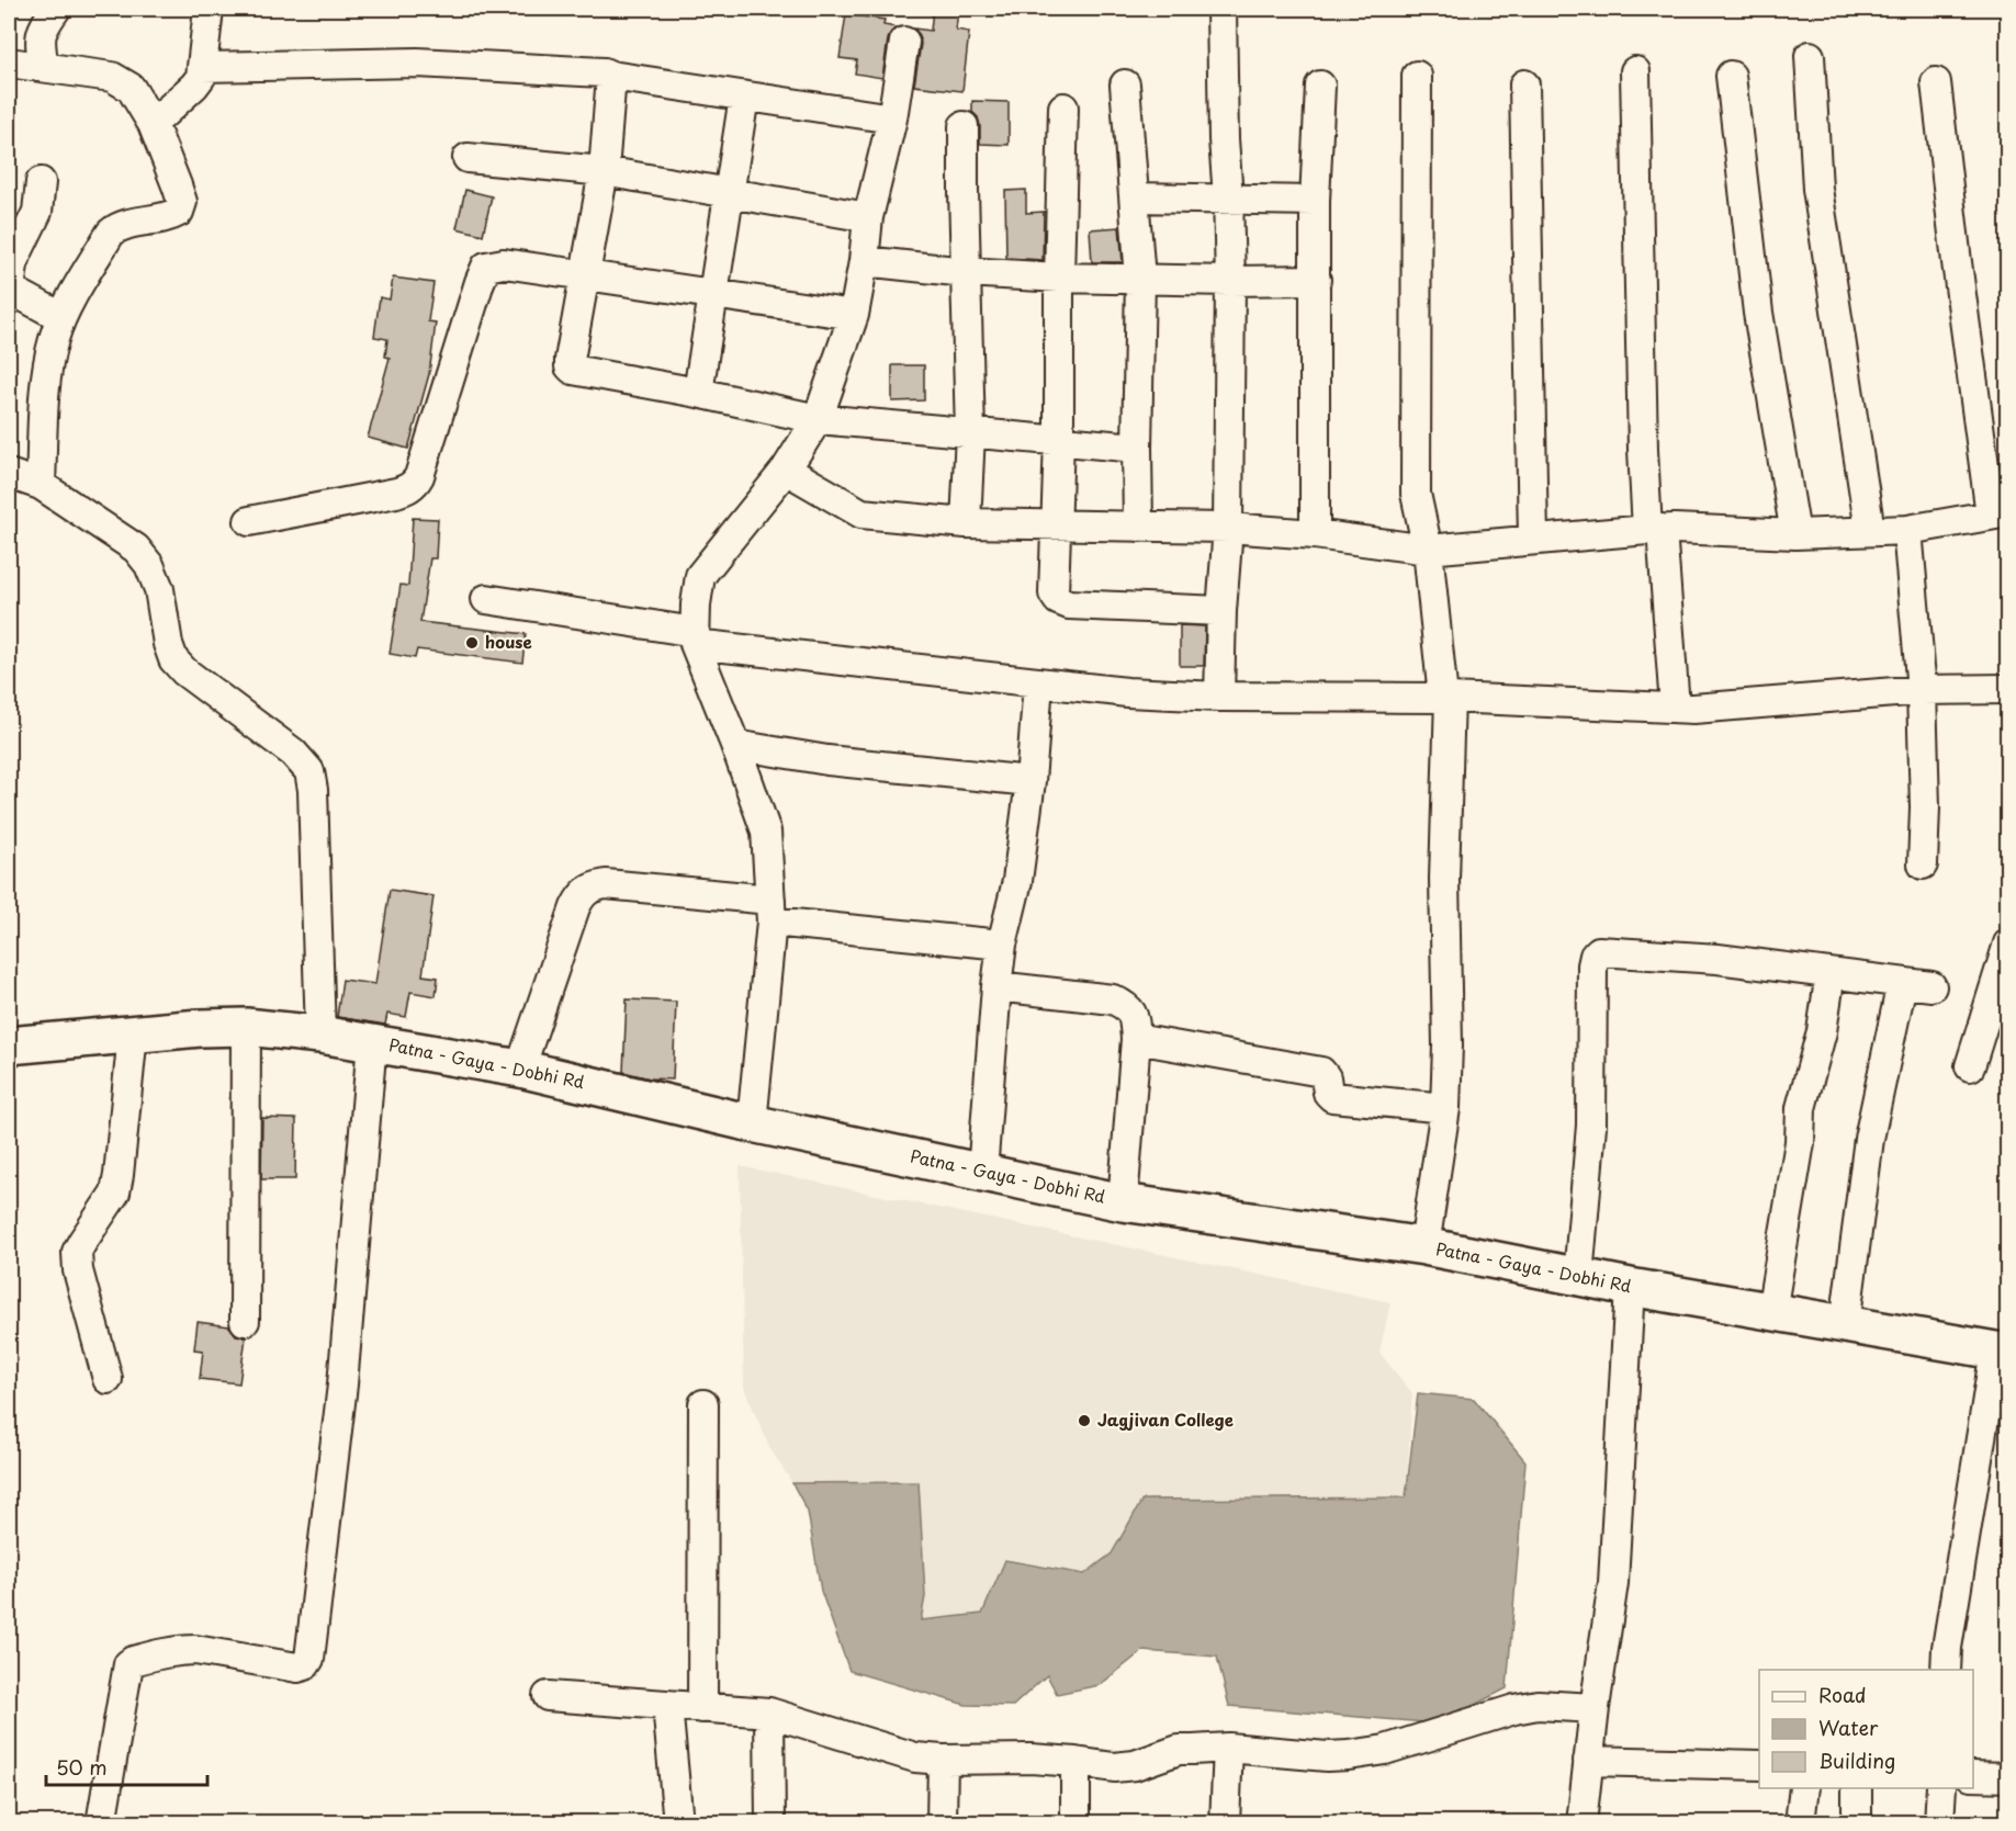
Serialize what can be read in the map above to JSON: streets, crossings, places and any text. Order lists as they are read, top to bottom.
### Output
{
  "streets": {
    "main road": ["Patna - Gaya - Dobhi Rd"]
  },
  "places": ["house", "Jagjivan College"],
  "legend": ["Road", "Water", "Building"],
  "scale_bar": "50 m"
}
